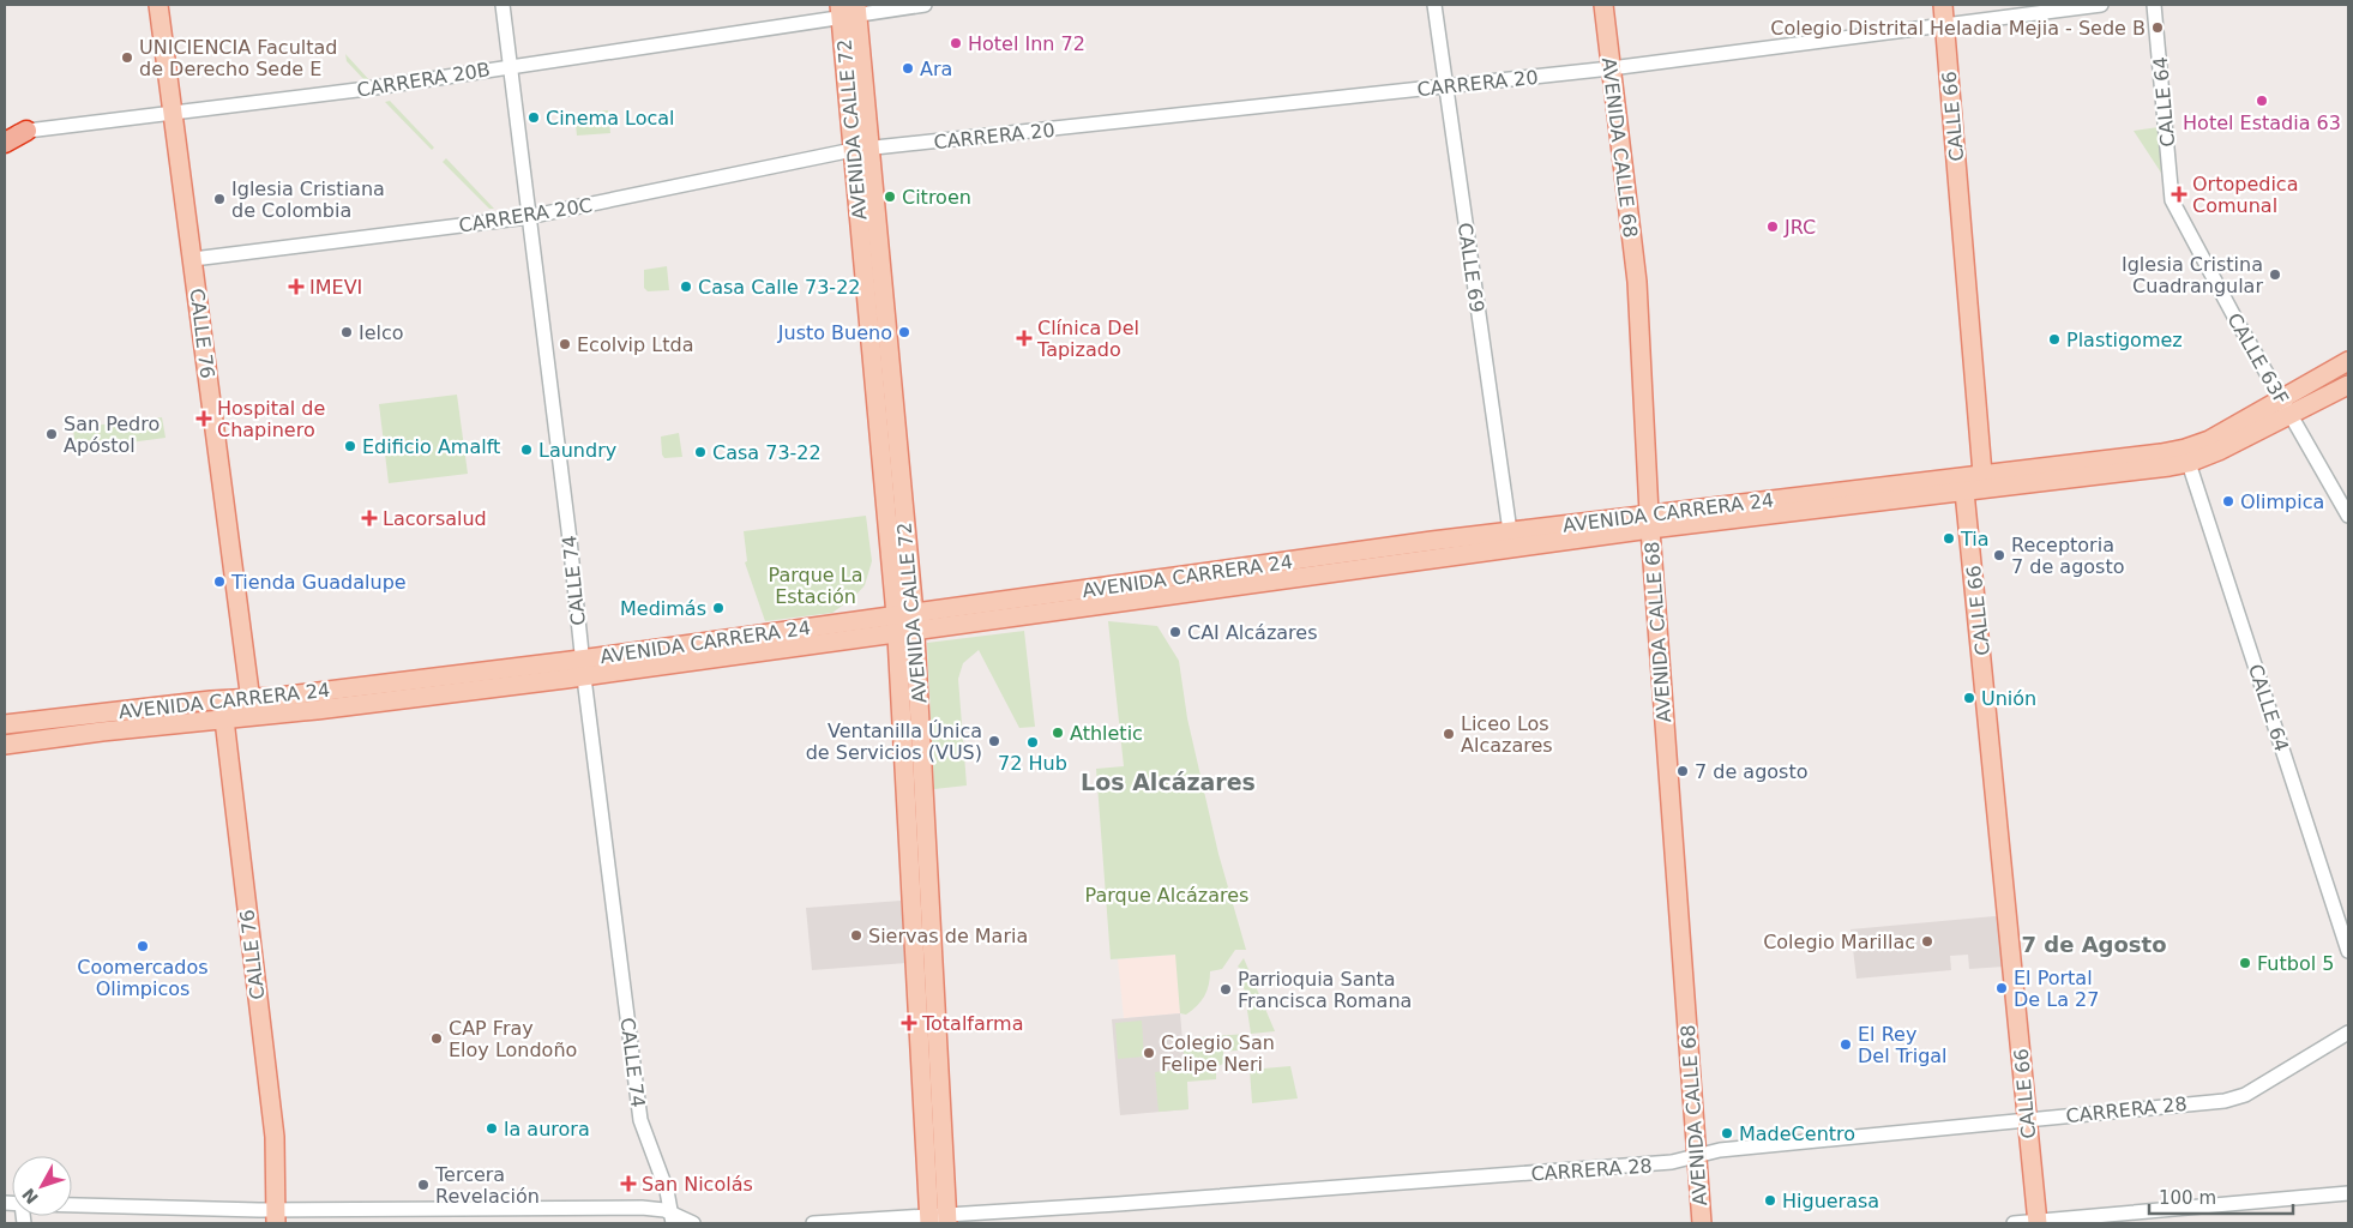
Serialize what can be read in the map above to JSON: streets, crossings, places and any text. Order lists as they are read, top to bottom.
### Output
{
  "streets": {
    "main road": [
      "CALLE 66",
      "AVENIDA CALLE 72",
      "AVENIDA CALLE 68",
      "CALLE 76",
      "AVENIDA CARRERA 24"
    ],
    "street": [
      "CARRERA 20B",
      "CARRERA 20",
      "CALLE 64",
      "CARRERA 20C",
      "CALLE 69",
      "CALLE 63F",
      "CALLE 74",
      "CARRERA 28"
    ]
  },
  "crossings": [
    ["CARRERA 20B", "AVENIDA CALLE 72"],
    ["CARRERA 20B", "CALLE 76"],
    ["CARRERA 20B", "CALLE 74"],
    ["CARRERA 20", "CALLE 66"],
    ["CARRERA 20", "AVENIDA CALLE 72"],
    ["CARRERA 20", "AVENIDA CALLE 68"],
    ["CARRERA 20", "CARRERA 20C"],
    ["CARRERA 20", "CALLE 69"],
    ["CALLE 64", "CALLE 63F"],
    ["CALLE 64", "AVENIDA CARRERA 24"],
    ["CALLE 66", "AVENIDA CARRERA 24"],
    ["CALLE 66", "CARRERA 28"],
    ["AVENIDA CALLE 72", "CARRERA 20C"],
    ["AVENIDA CALLE 72", "AVENIDA CARRERA 24"],
    ["AVENIDA CALLE 72", "CARRERA 28"],
    ["AVENIDA CALLE 68", "AVENIDA CARRERA 24"],
    ["AVENIDA CALLE 68", "CARRERA 28"],
    ["CARRERA 20C", "CALLE 76"],
    ["CARRERA 20C", "CALLE 74"],
    ["CALLE 69", "AVENIDA CARRERA 24"],
    ["CALLE 76", "AVENIDA CARRERA 24"],
    ["CALLE 63F", "AVENIDA CARRERA 24"],
    ["AVENIDA CARRERA 24", "CALLE 74"]
  ],
  "districts": ["Los Alcázares", "7 de Agosto"],
  "parks": ["Parque La Estación", "Parque Alcázares"],
  "places": {
    "other": [
      "Colegio Distrital Heladia Mejia - Sede B",
      "Hotel Inn 72",
      "UNICIENCIA Facultad de Derecho Sede E",
      "Ara",
      "Hotel Estadia 63",
      "Cinema Local",
      "Citroen",
      "Iglesia Cristiana de Colombia",
      "JRC",
      "Iglesia Cristina Cuadrangular",
      "Casa Calle 73-22",
      "Ielco",
      "Justo Bueno",
      "Plastigomez",
      "Ecolvip Ltda",
      "San Pedro Apóstol",
      "Edificio Amalft",
      "Laundry",
      "Casa 73-22",
      "Olimpica",
      "Tia",
      "Receptoria 7 de agosto",
      "Tienda Guadalupe",
      "Medimás",
      "CAI Alcázares",
      "Unión",
      "Athletic",
      "Liceo Los Alcazares",
      "Ventanilla Única de Servicios (VUS)",
      "72 Hub",
      "7 de agosto",
      "Siervas de Maria",
      "Colegio Marillac",
      "Coomercados Olimpicos",
      "Futbol 5",
      "El Portal De La 27",
      "Parrioquia Santa Francisca Romana",
      "CAP Fray Eloy Londoño",
      "El Rey Del Trigal",
      "Colegio San Felipe Neri",
      "la aurora",
      "MadeCentro",
      "Tercera Revelación",
      "Higuerasa"
    ],
    "health": [
      "Ortopedica Comunal",
      "IMEVI",
      "Clínica Del Tapizado",
      "Hospital de Chapinero",
      "Lacorsalud",
      "Totalfarma",
      "San Nicolás"
    ]
  },
  "scale_bar": "100 m",
  "north": "bottom left"
}
